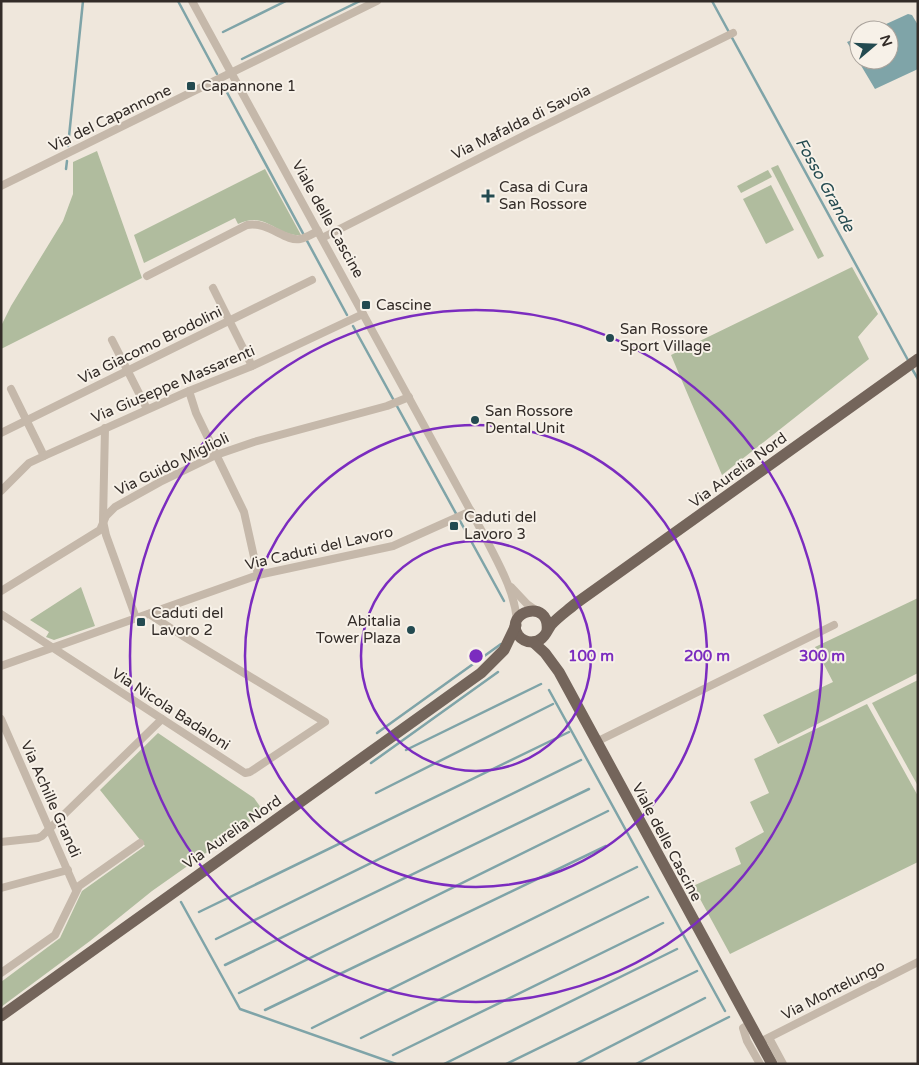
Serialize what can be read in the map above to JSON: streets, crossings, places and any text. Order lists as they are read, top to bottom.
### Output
{
  "streets": {
    "main road": ["Viale delle Cascine", "Via Aurelia Nord"],
    "street": [
      "Via del Capannone",
      "Via Mafalda di Savoia",
      "Via Giacomo Brodolini",
      "Via Giuseppe Massarenti",
      "Via Guido Miglioli",
      "Via Caduti del Lavoro",
      "Via Nicola Badaloni",
      "Via Achille Grandi",
      "Via Montelungo"
    ]
  },
  "crossings": [
    ["Via del Capannone", "Viale delle Cascine"],
    ["Via Mafalda di Savoia", "Viale delle Cascine"],
    ["Viale delle Cascine", "Via Giuseppe Massarenti"],
    ["Viale delle Cascine", "Via Guido Miglioli"],
    ["Viale delle Cascine", "Via Aurelia Nord"],
    ["Viale delle Cascine", "Via Caduti del Lavoro"],
    ["Viale delle Cascine", "Via Montelungo"],
    ["Via Caduti del Lavoro", "Via Nicola Badaloni"]
  ],
  "water": ["Fosso Grande"],
  "places": {
    "transit": [
      "Capannone 1",
      "Cascine",
      "Caduti del Lavoro 3",
      "Caduti del Lavoro 2"
    ],
    "health": ["Casa di Cura San Rossore"],
    "other": ["San Rossore Sport Village", "San Rossore Dental Unit", "Abitalia Tower Plaza"]
  },
  "north": "right",
  "rings": ["100 m", "200 m", "300 m"]
}
